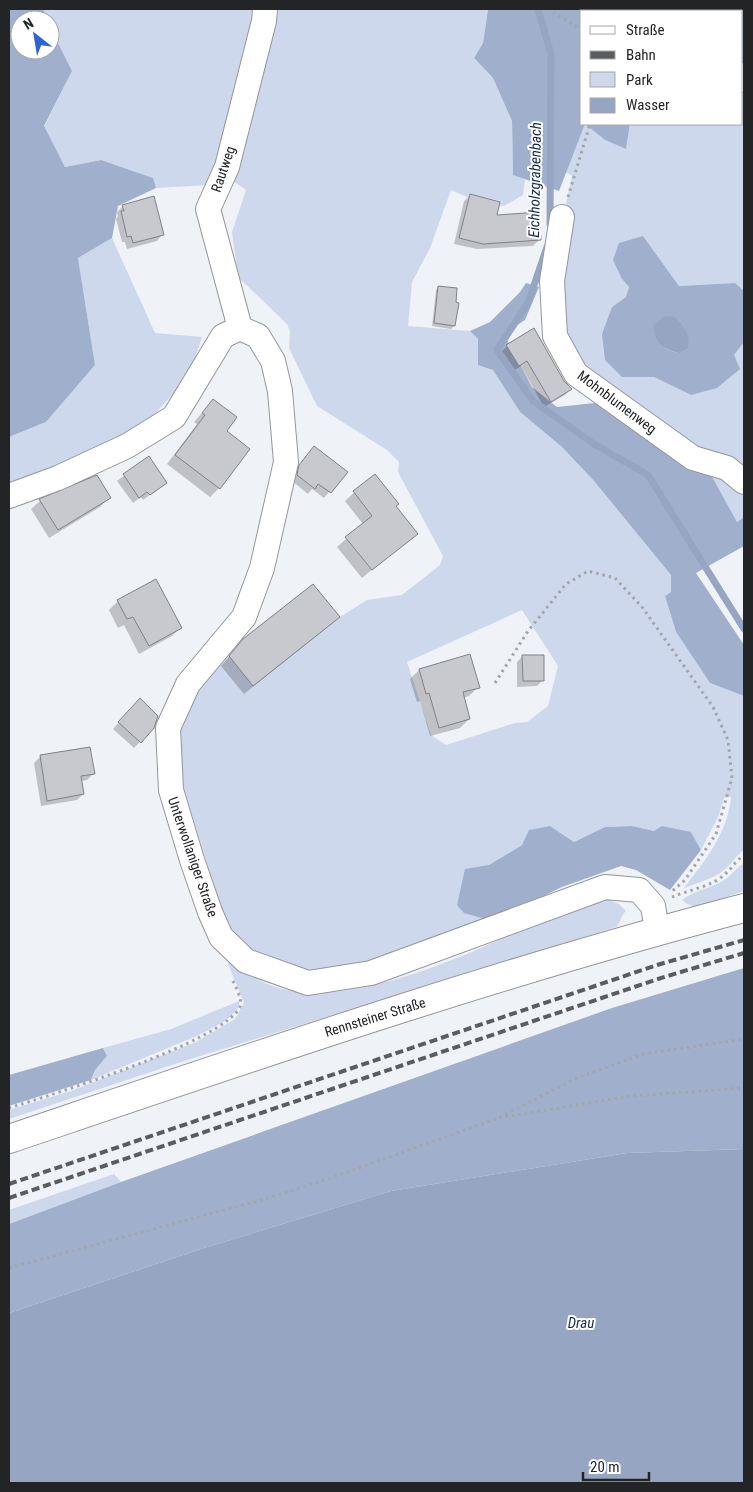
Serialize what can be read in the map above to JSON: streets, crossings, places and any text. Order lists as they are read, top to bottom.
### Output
{
  "streets": {
    "main road": ["Rennsteiner Straße"],
    "street": ["Rautweg", "Mohnblumenweg", "Unterwollaniger Straße"]
  },
  "crossings": [
    ["Rautweg", "Unterwollaniger Straße"],
    ["Unterwollaniger Straße", "Rennsteiner Straße"]
  ],
  "water": ["Eichholzgrabenbach", "Drau"],
  "legend": [
    "Straße",
    "Bahn",
    "Park",
    "Wasser"
  ],
  "scale_bar": "20 m",
  "north": "top left"
}
